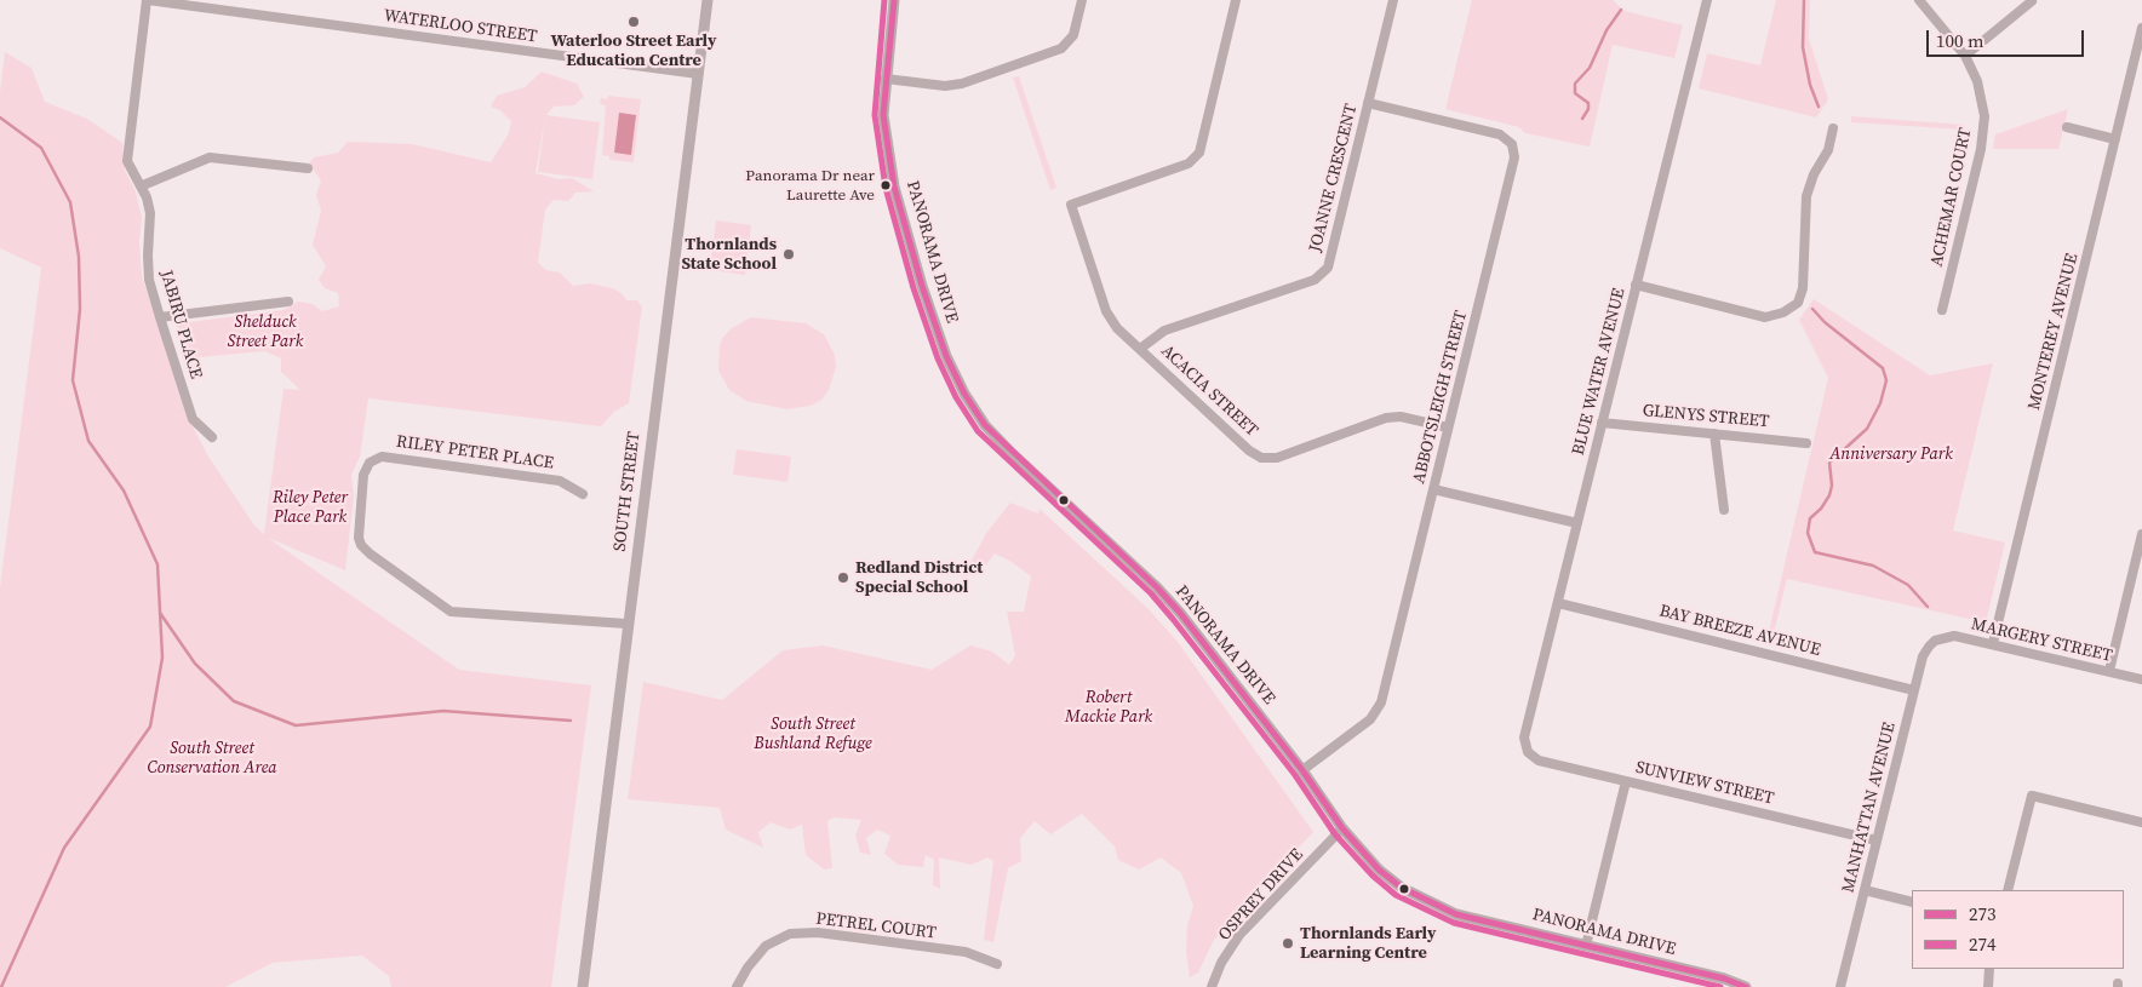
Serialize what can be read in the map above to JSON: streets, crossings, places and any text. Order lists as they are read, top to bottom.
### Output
{
  "streets": {
    "street": [
      "WATERLOO STREET",
      "JOANNE CRESCENT",
      "ACHEMAR COURT",
      "PANORAMA DRIVE",
      "JABIRU PLACE",
      "MONTEREY AVENUE",
      "BLUE WATER AVENUE",
      "ACACIA STREET",
      "ABBOTSLEIGH STREET",
      "GLENYS STREET",
      "RILEY PETER PLACE",
      "SOUTH STREET",
      "BAY BREEZE AVENUE",
      "MARGERY STREET",
      "SUNVIEW STREET",
      "MANHATTAN AVENUE",
      "OSPREY DRIVE",
      "PETREL COURT"
    ]
  },
  "crossings": [
    ["WATERLOO STREET", "JABIRU PLACE"],
    ["WATERLOO STREET", "SOUTH STREET"],
    ["JOANNE CRESCENT", "ACACIA STREET"],
    ["JOANNE CRESCENT", "ABBOTSLEIGH STREET"],
    ["PANORAMA DRIVE", "ABBOTSLEIGH STREET"],
    ["PANORAMA DRIVE", "OSPREY DRIVE"],
    ["MONTEREY AVENUE", "MARGERY STREET"],
    ["BLUE WATER AVENUE", "GLENYS STREET"],
    ["BLUE WATER AVENUE", "BAY BREEZE AVENUE"],
    ["BLUE WATER AVENUE", "SUNVIEW STREET"],
    ["ACACIA STREET", "ABBOTSLEIGH STREET"],
    ["RILEY PETER PLACE", "SOUTH STREET"],
    ["BAY BREEZE AVENUE", "MANHATTAN AVENUE"],
    ["MARGERY STREET", "MANHATTAN AVENUE"],
    ["SUNVIEW STREET", "MANHATTAN AVENUE"]
  ],
  "parks": [
    "Shelduck Street Park",
    "Anniversary Park",
    "Riley Peter Place Park",
    "Robert Mackie Park",
    "South Street Bushland Refuge",
    "South Street Conservation Area"
  ],
  "places": [
    "Waterloo Street Early Education Centre",
    "Panorama Dr near Laurette Ave",
    "Thornlands State School",
    "Redland District Special School",
    "Thornlands Early Learning Centre"
  ],
  "lines": ["transit line 273", "transit line 274"],
  "legend": ["273", "274"],
  "scale_bar": "100 m"
}
